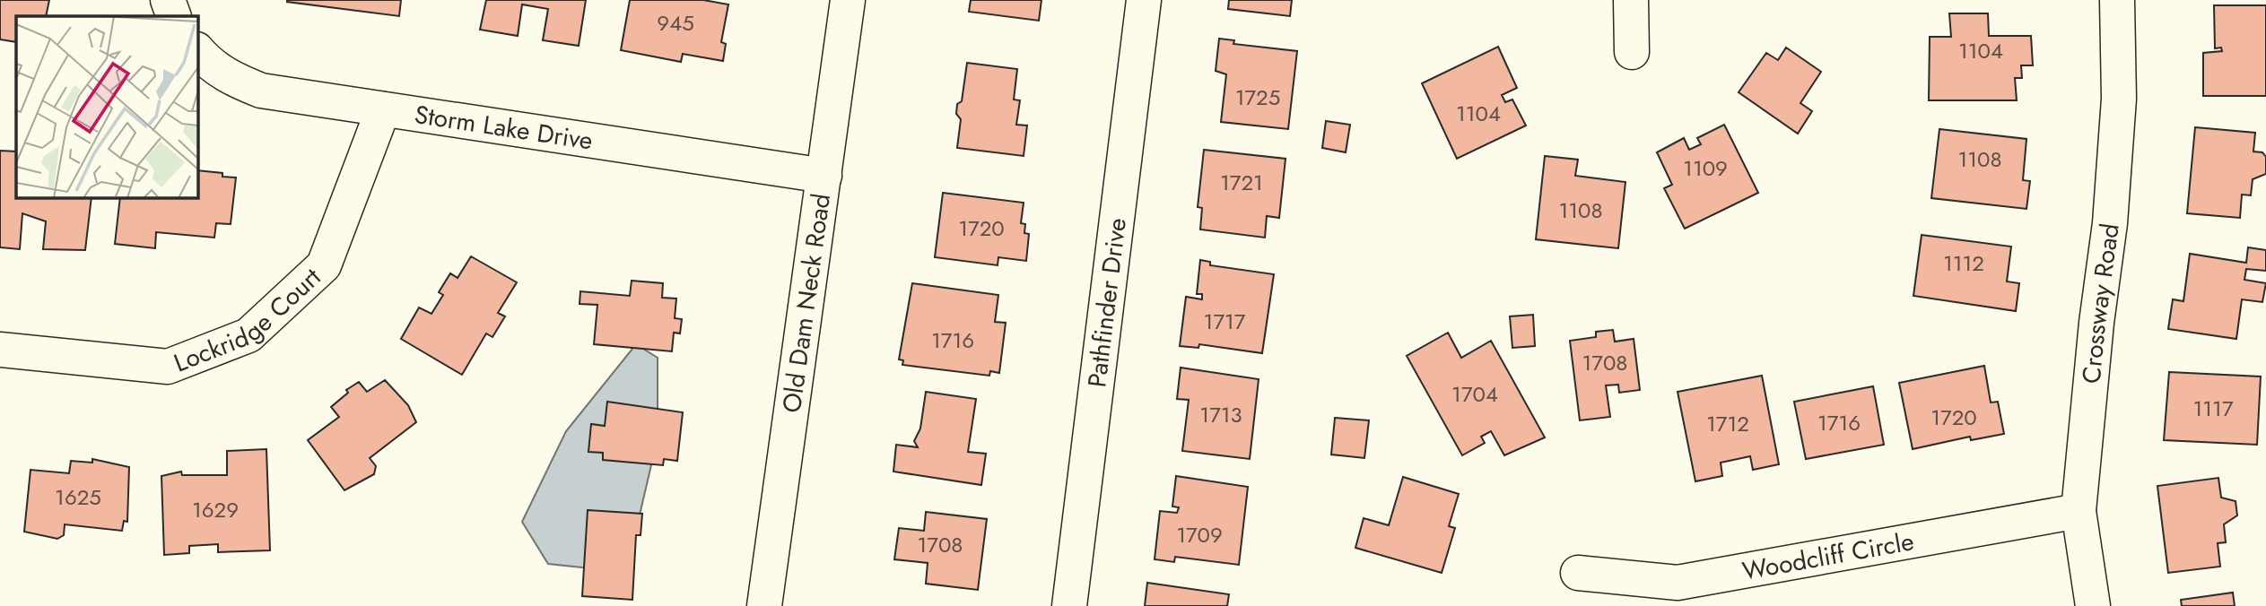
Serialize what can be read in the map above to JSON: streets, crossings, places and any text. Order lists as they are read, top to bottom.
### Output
{
  "streets": {
    "street": [
      "Storm Lake Drive",
      "Old Dam Neck Road",
      "Pathfinder Drive",
      "Crossway Road",
      "Lockridge Court",
      "Woodcliff Circle"
    ]
  },
  "crossings": [
    ["Storm Lake Drive", "Old Dam Neck Road"],
    ["Storm Lake Drive", "Lockridge Court"],
    ["Crossway Road", "Woodcliff Circle"]
  ],
  "house_numbers": [
    "945",
    "1104",
    "1725",
    "1104",
    "1108",
    "1109",
    "1721",
    "1108",
    "1720",
    "1112",
    "1717",
    "1716",
    "1708",
    "1704",
    "1117",
    "1713",
    "1720",
    "1716",
    "1712",
    "1625",
    "1629",
    "1709",
    "1708"
  ]
}
